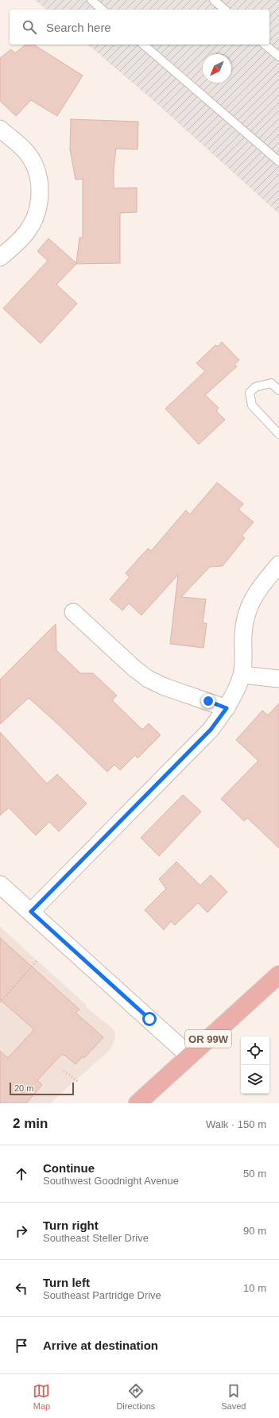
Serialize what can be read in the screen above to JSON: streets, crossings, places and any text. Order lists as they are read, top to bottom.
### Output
{
  "streets": {
    "highway": ["OR 99W"]
  },
  "scale_bar": "20 m",
  "north": "bottom left",
  "page": {
    "search": "Search here",
    "scale": "20 m",
    "heading": ["2 min", "Walk · 150 m"],
    "list": [
      ["Continue", "Southwest Goodnight Avenue", "50 m"],
      ["Turn right", "Southeast Steller Drive", "90 m"],
      ["Turn left", "Southeast Partridge Drive", "10 m"],
      "Arrive at destination"
    ],
    "nav": ["Map", "Directions", "Saved"]
  }
}
